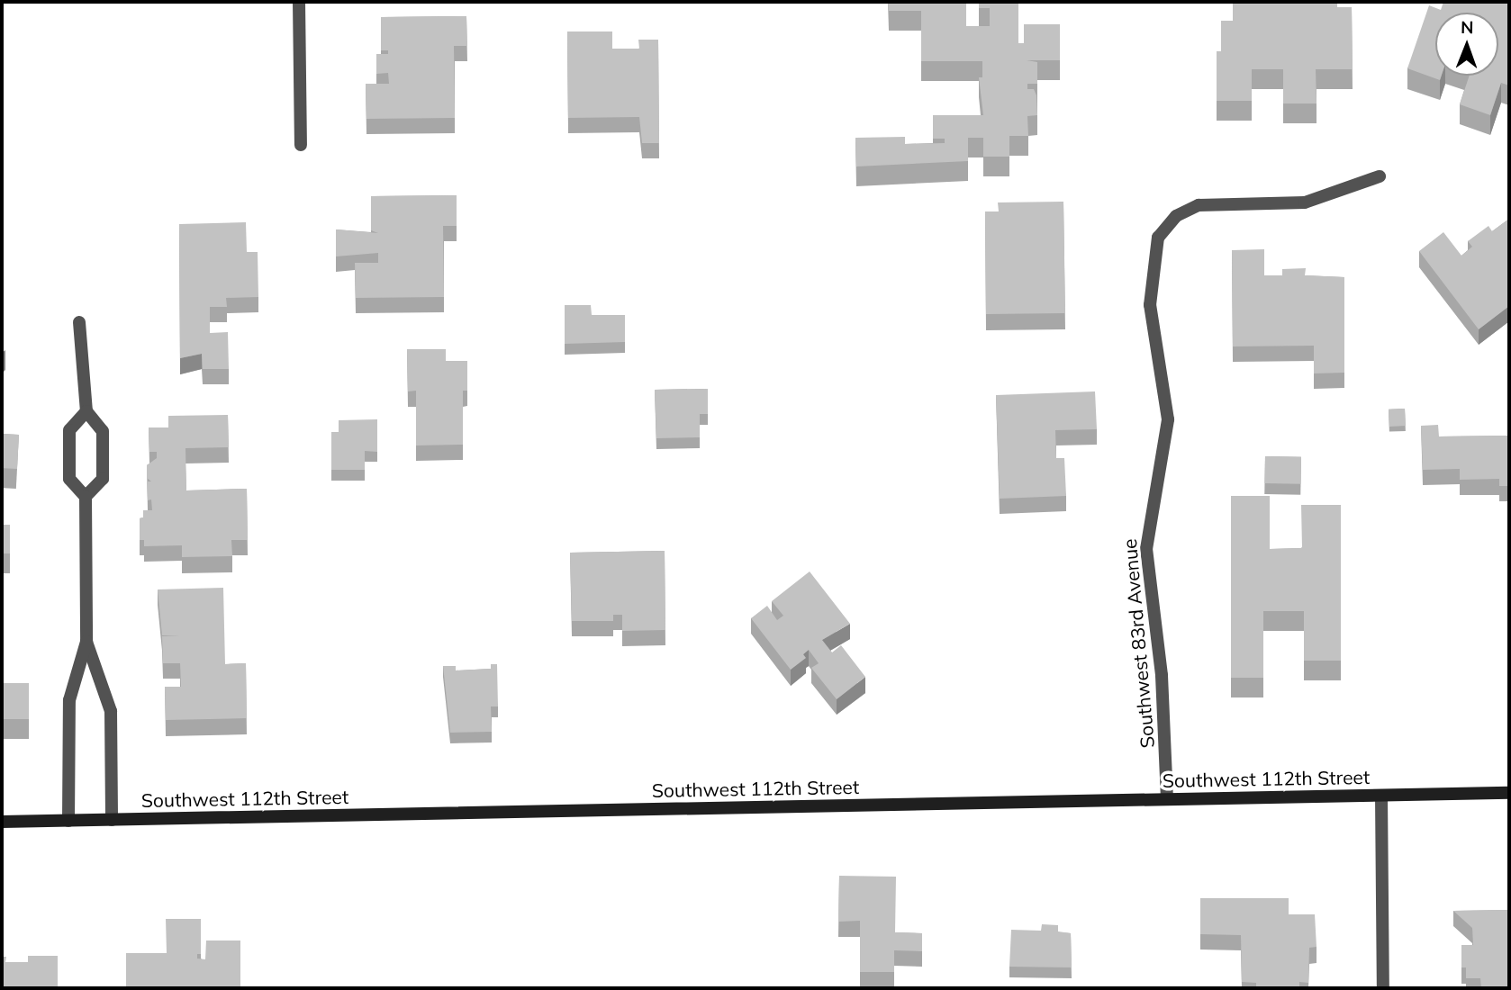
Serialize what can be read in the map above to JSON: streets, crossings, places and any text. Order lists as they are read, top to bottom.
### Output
{
  "streets": {
    "main road": ["Southwest 112th Street"],
    "street": ["Southwest 83rd Avenue"]
  },
  "crossings": [
    ["Southwest 83rd Avenue", "Southwest 112th Street"]
  ],
  "north": "top"
}
